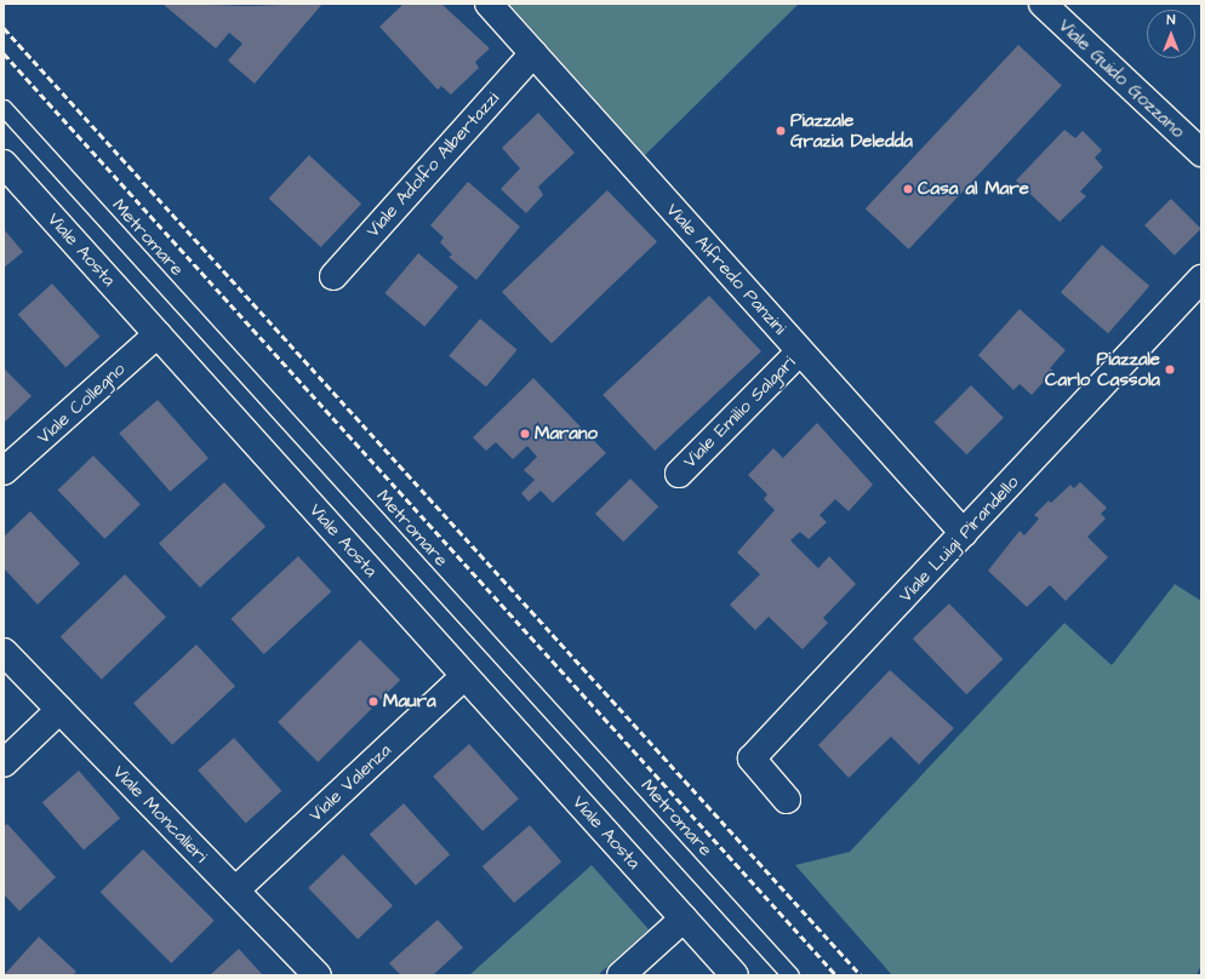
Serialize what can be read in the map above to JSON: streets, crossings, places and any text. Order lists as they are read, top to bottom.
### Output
{
  "streets": {
    "street": [
      "Viale Guido Gozzano",
      "Viale Adolfo Albertazzi",
      "Viale Aosta",
      "Viale Alfredo Panzini",
      "Viale Collegno",
      "Viale Emilio Salgari",
      "Viale Luigi Pirandello",
      "Viale Valenza",
      "Viale Moncalieri"
    ],
    "lane": ["Metromare"]
  },
  "crossings": [
    ["Viale Adolfo Albertazzi", "Viale Alfredo Panzini"],
    ["Viale Aosta", "Viale Collegno"],
    ["Viale Aosta", "Viale Valenza"],
    ["Viale Alfredo Panzini", "Viale Emilio Salgari"],
    ["Viale Alfredo Panzini", "Viale Luigi Pirandello"],
    ["Viale Valenza", "Viale Moncalieri"]
  ],
  "places": [
    "Piazzale Grazia Deledda",
    "Casa al Mare",
    "Piazzale Carlo Cassola",
    "Marano",
    "Maura"
  ],
  "north": "top"
}
